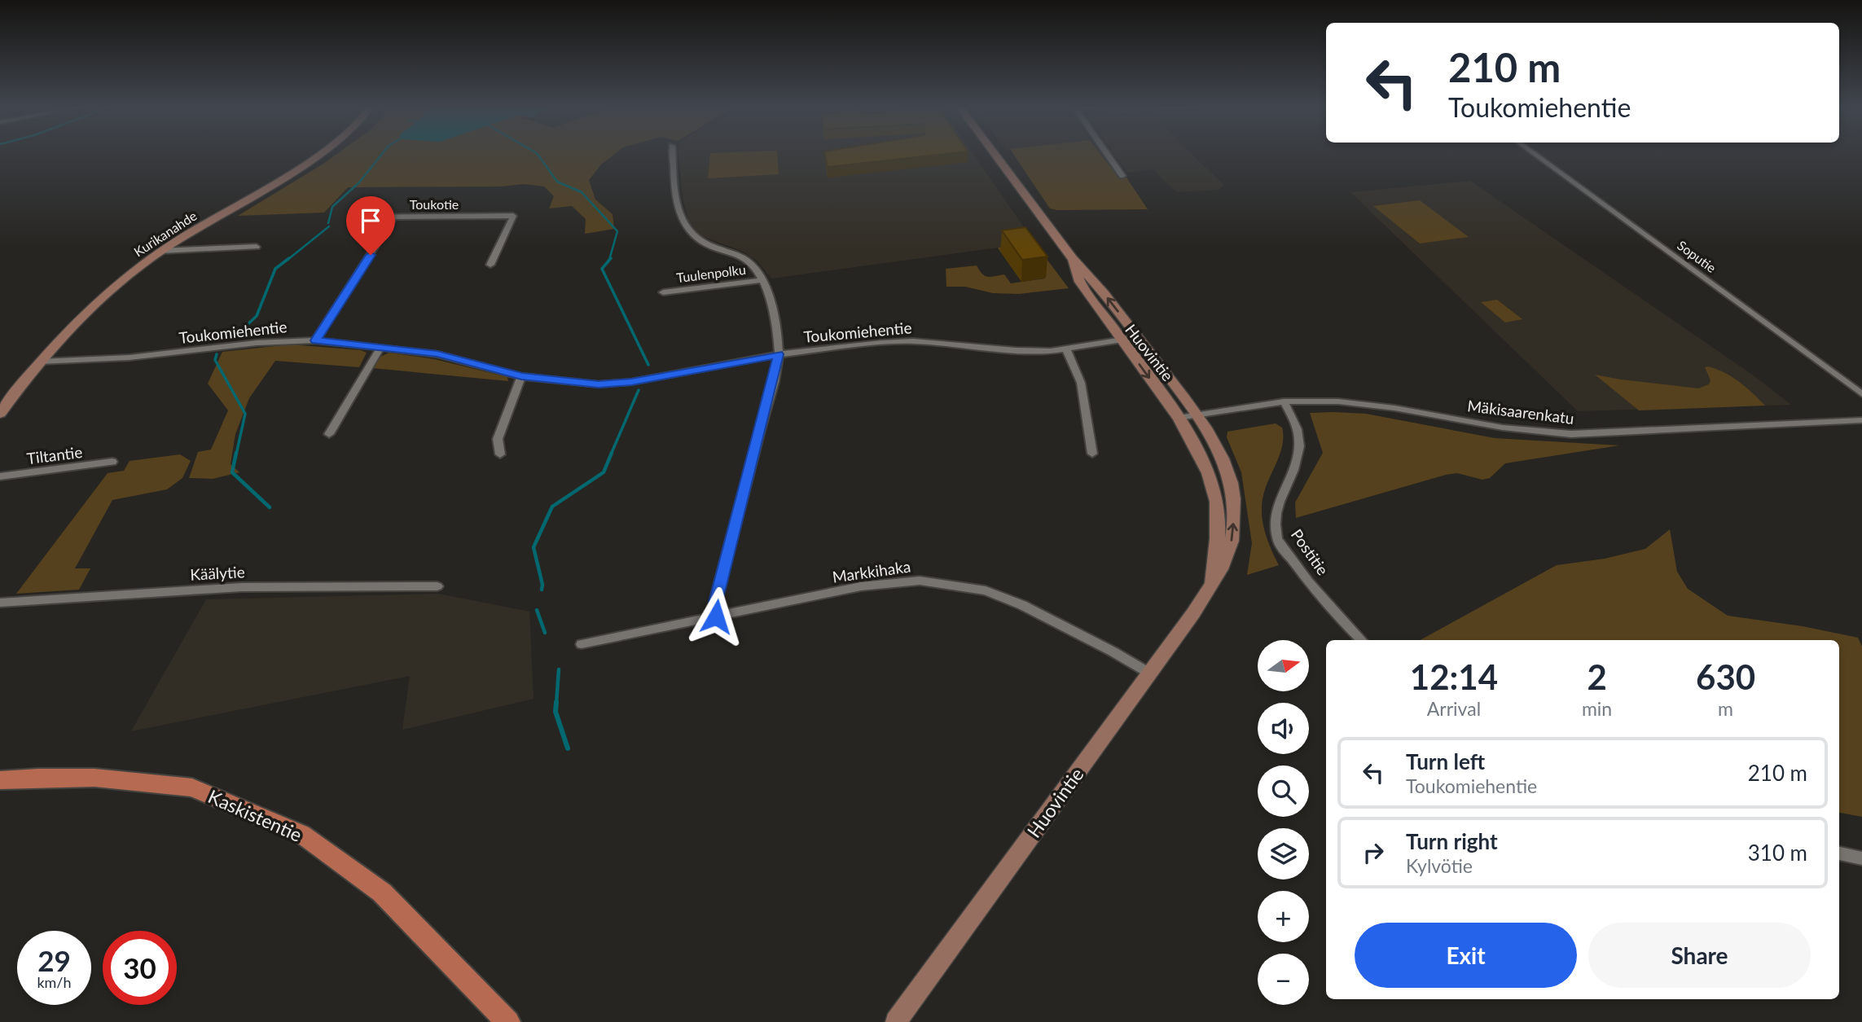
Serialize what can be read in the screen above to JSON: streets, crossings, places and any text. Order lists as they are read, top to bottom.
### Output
{
  "streets": {
    "main road": ["Kurikanahde", "Huovintie", "Kaskistentie"],
    "street": [
      "Toukotie",
      "Soputie",
      "Tuulenpolku",
      "Toukomiehentie",
      "Mäkisaarenkatu",
      "Tiltantie",
      "Postitie",
      "Markkihaka",
      "Käälytie"
    ]
  },
  "crossings": [
    ["Kurikanahde", "Toukomiehentie"],
    ["Toukomiehentie", "Huovintie"],
    ["Huovintie", "Mäkisaarenkatu"],
    ["Huovintie", "Markkihaka"],
    ["Mäkisaarenkatu", "Postitie"]
  ],
  "north": "right",
  "page": {
    "turn": ["210 m", "Toukomiehentie"],
    "map_buttons": ["+", "−"],
    "eta": [
      "12:14",
      "Arrival",
      "2",
      "min",
      "630",
      "m"
    ],
    "list": [
      {
        "name": "Turn left",
        "note": "Toukomiehentie",
        "value": "210 m"
      },
      {
        "name": "Turn right",
        "note": "Kylvötie",
        "value": "310 m"
      }
    ],
    "buttons": ["Exit", "Share"],
    "speed": "29 km/h",
    "limit": "30"
  }
}
